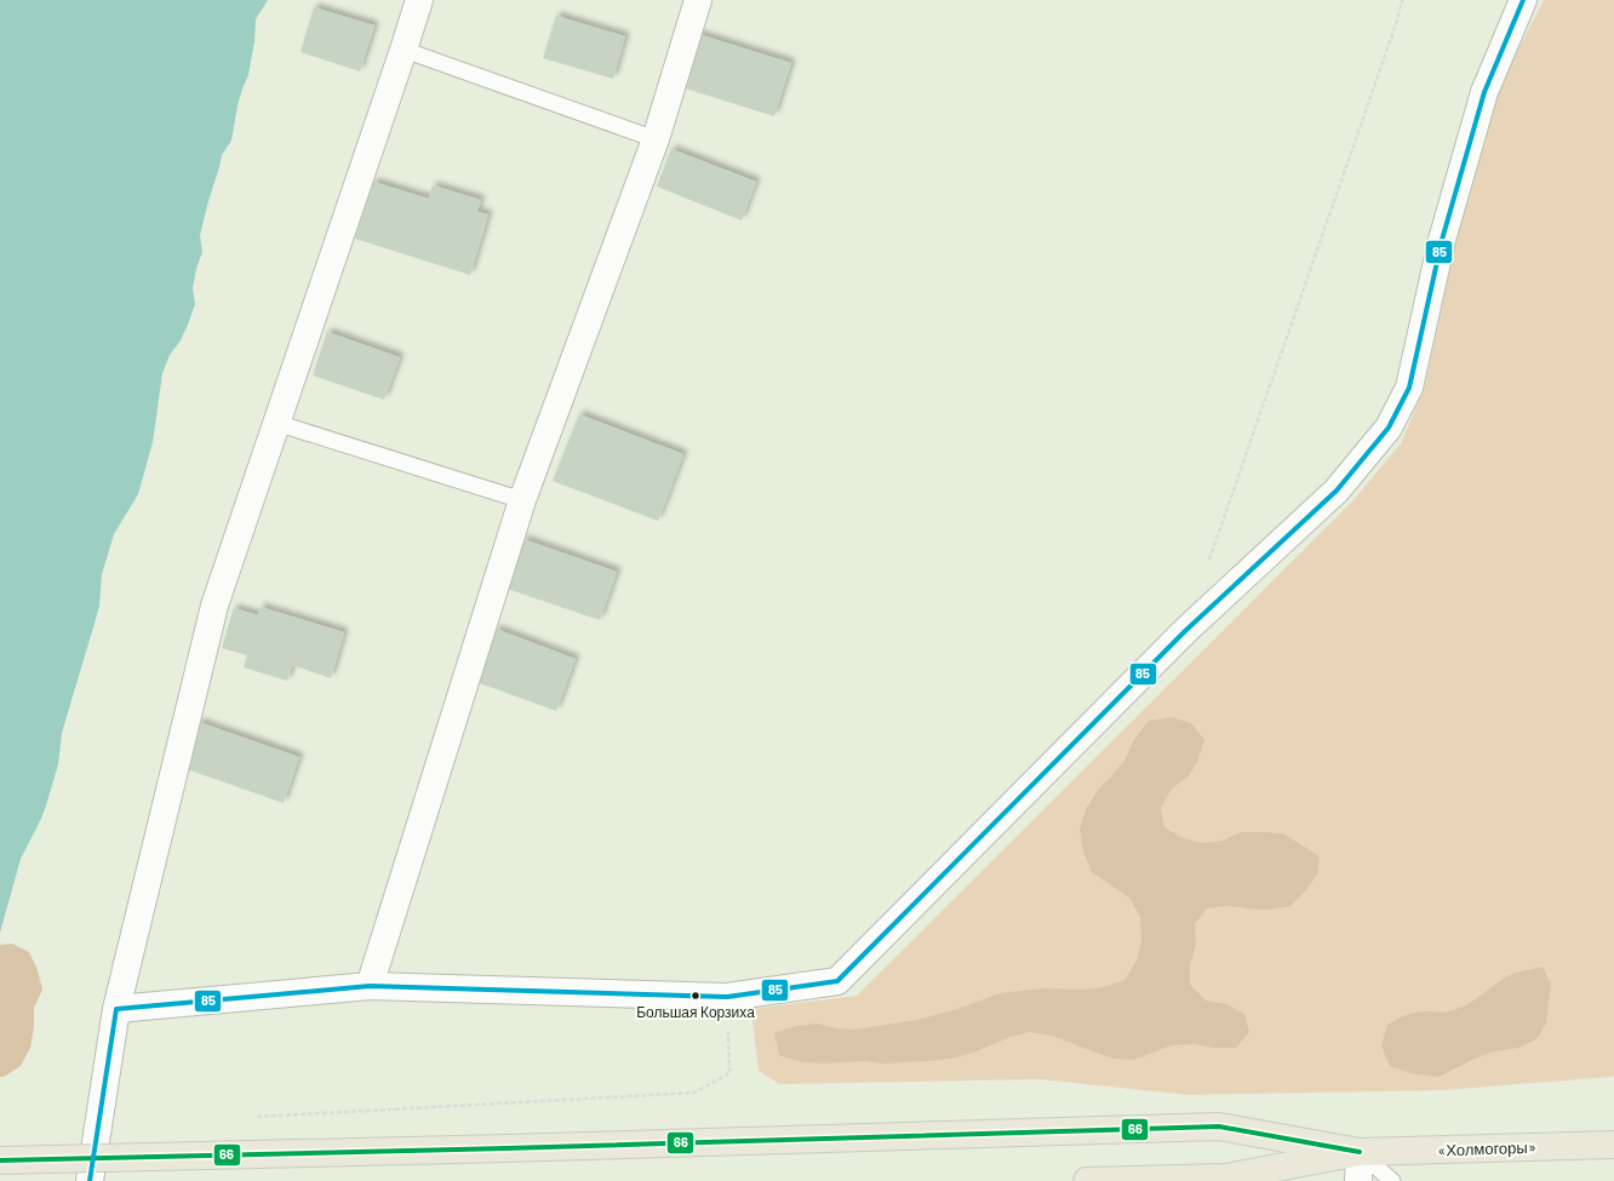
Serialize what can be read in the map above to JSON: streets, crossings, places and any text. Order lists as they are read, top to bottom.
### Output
{
  "streets": {
    "main road": ["«Холмогоры»"]
  },
  "places": ["Большая Корзиха"],
  "lines": ["transit line 85", "transit line 66"]
}
